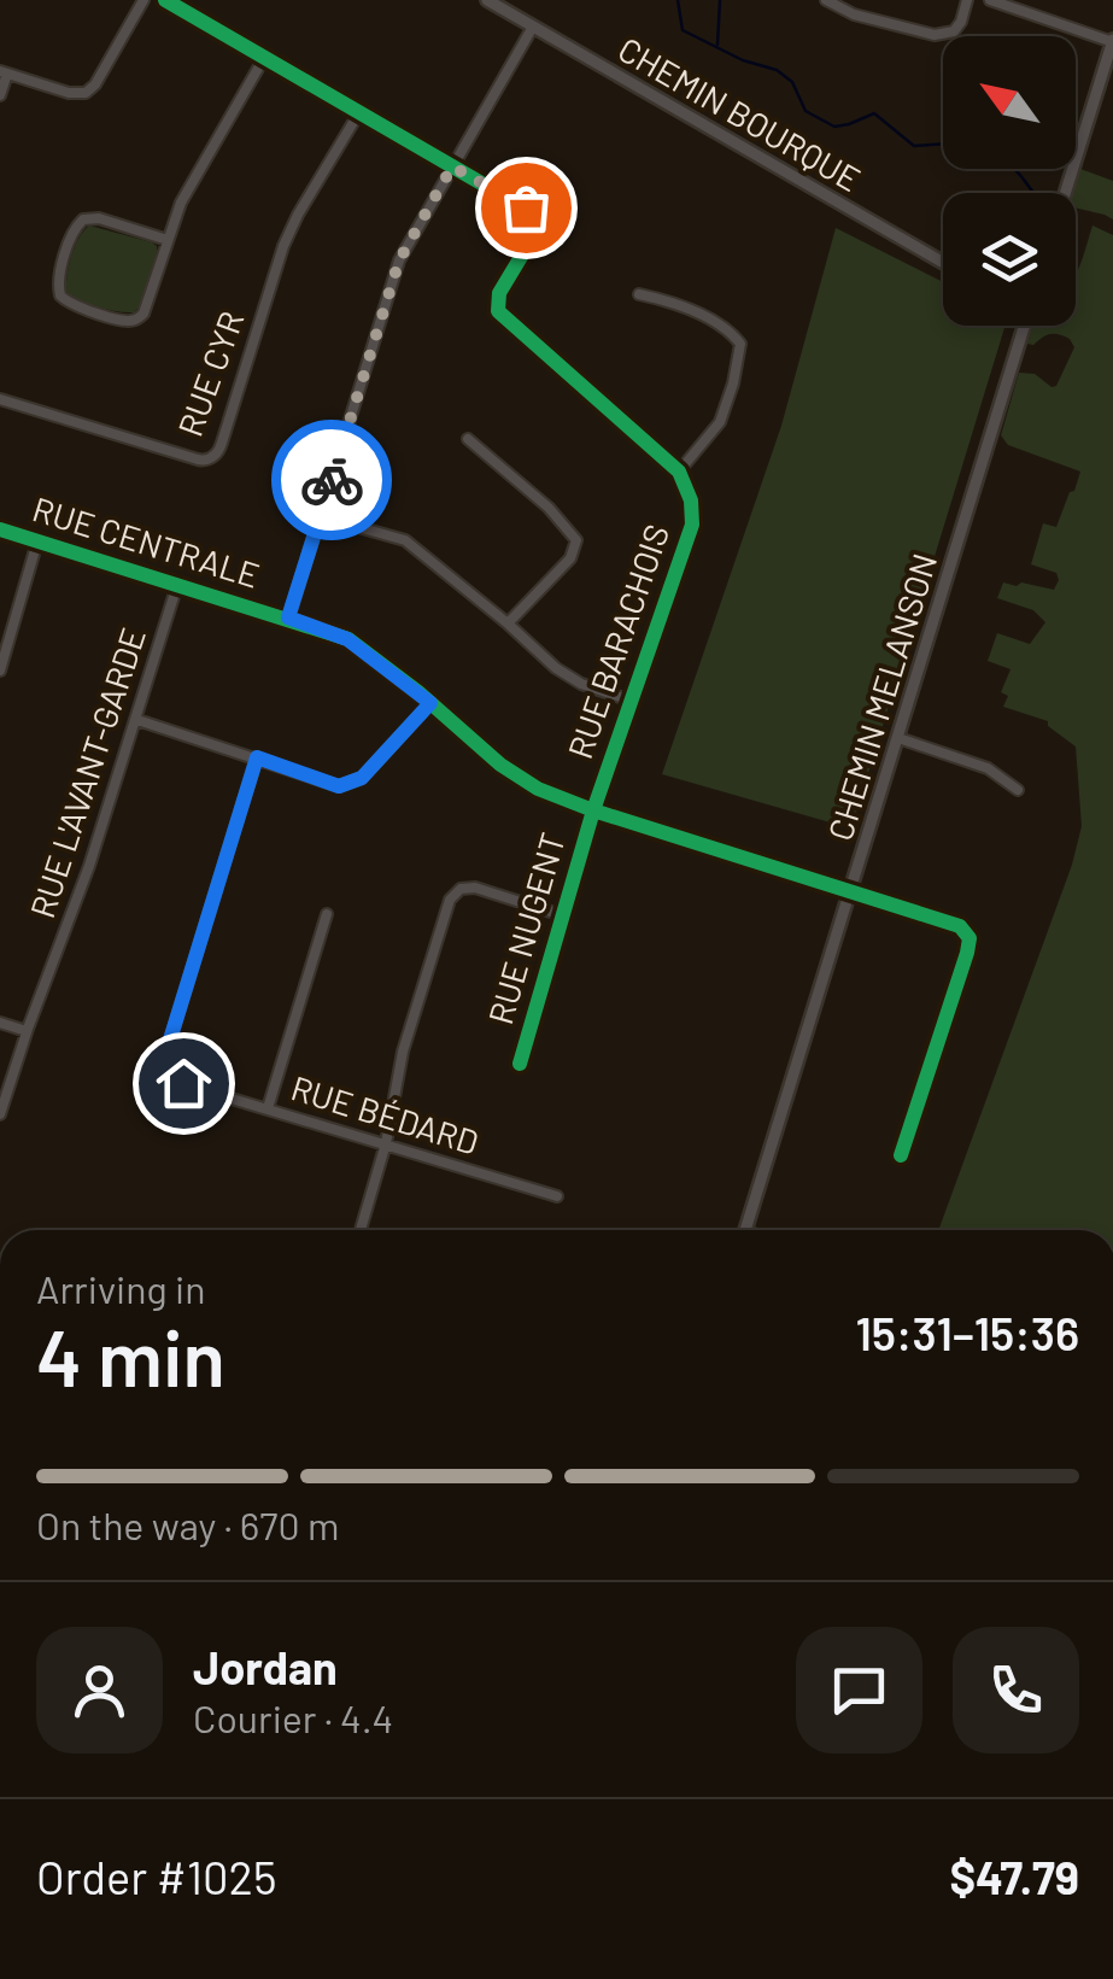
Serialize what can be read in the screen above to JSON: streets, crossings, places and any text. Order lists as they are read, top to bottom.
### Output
{
  "streets": {
    "street": [
      "CHEMIN BOURQUE",
      "RUE CYR",
      "RUE CENTRALE",
      "RUE BARACHOIS",
      "CHEMIN MELANSON",
      "RUE L'AVANT-GARDE",
      "RUE NUGENT",
      "RUE BÉDARD"
    ]
  },
  "crossings": [
    ["RUE CENTRALE", "RUE BARACHOIS"],
    ["RUE CENTRALE", "CHEMIN MELANSON"],
    ["RUE CENTRALE", "RUE L'AVANT-GARDE"],
    ["RUE CENTRALE", "RUE NUGENT"],
    ["RUE BARACHOIS", "RUE NUGENT"]
  ],
  "north": "top left",
  "page": {
    "heading": ["4 min", "Arriving in", "15:31–15:36"],
    "panel": [
      "Jordan",
      "Courier · 4.4",
      "Order #1025",
      "$47.79"
    ],
    "bar": "On the way · 670 m"
  }
}
